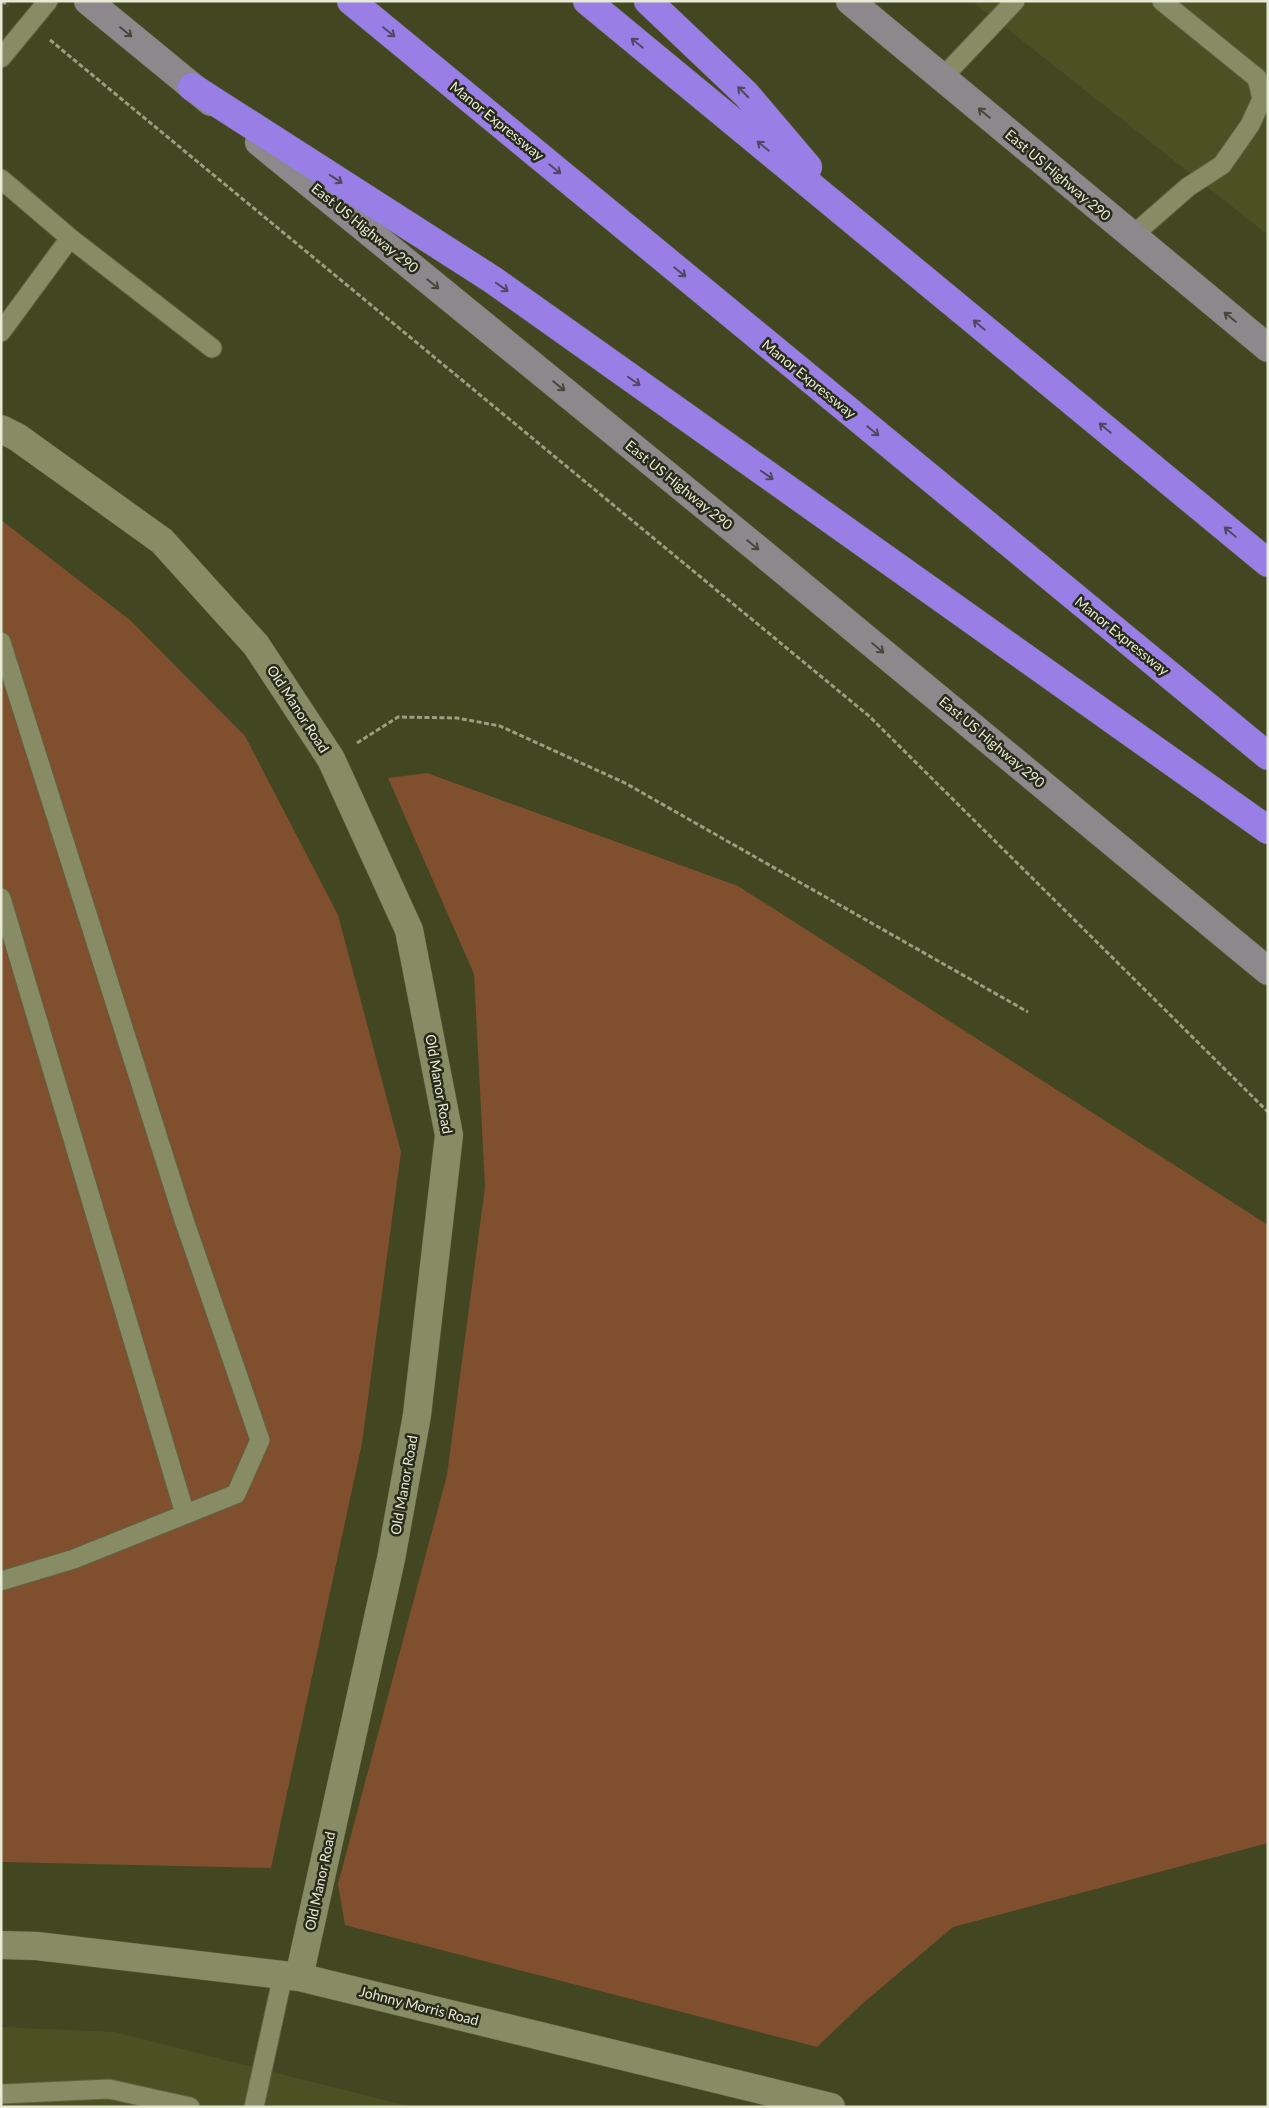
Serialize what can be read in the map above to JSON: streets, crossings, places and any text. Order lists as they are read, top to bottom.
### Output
{
  "streets": {
    "highway": ["Manor Expressway"],
    "main road": ["East US Highway 290"],
    "street": ["Old Manor Road", "Johnny Morris Road"]
  },
  "crossings": [
    ["Old Manor Road", "Johnny Morris Road"]
  ]
}
